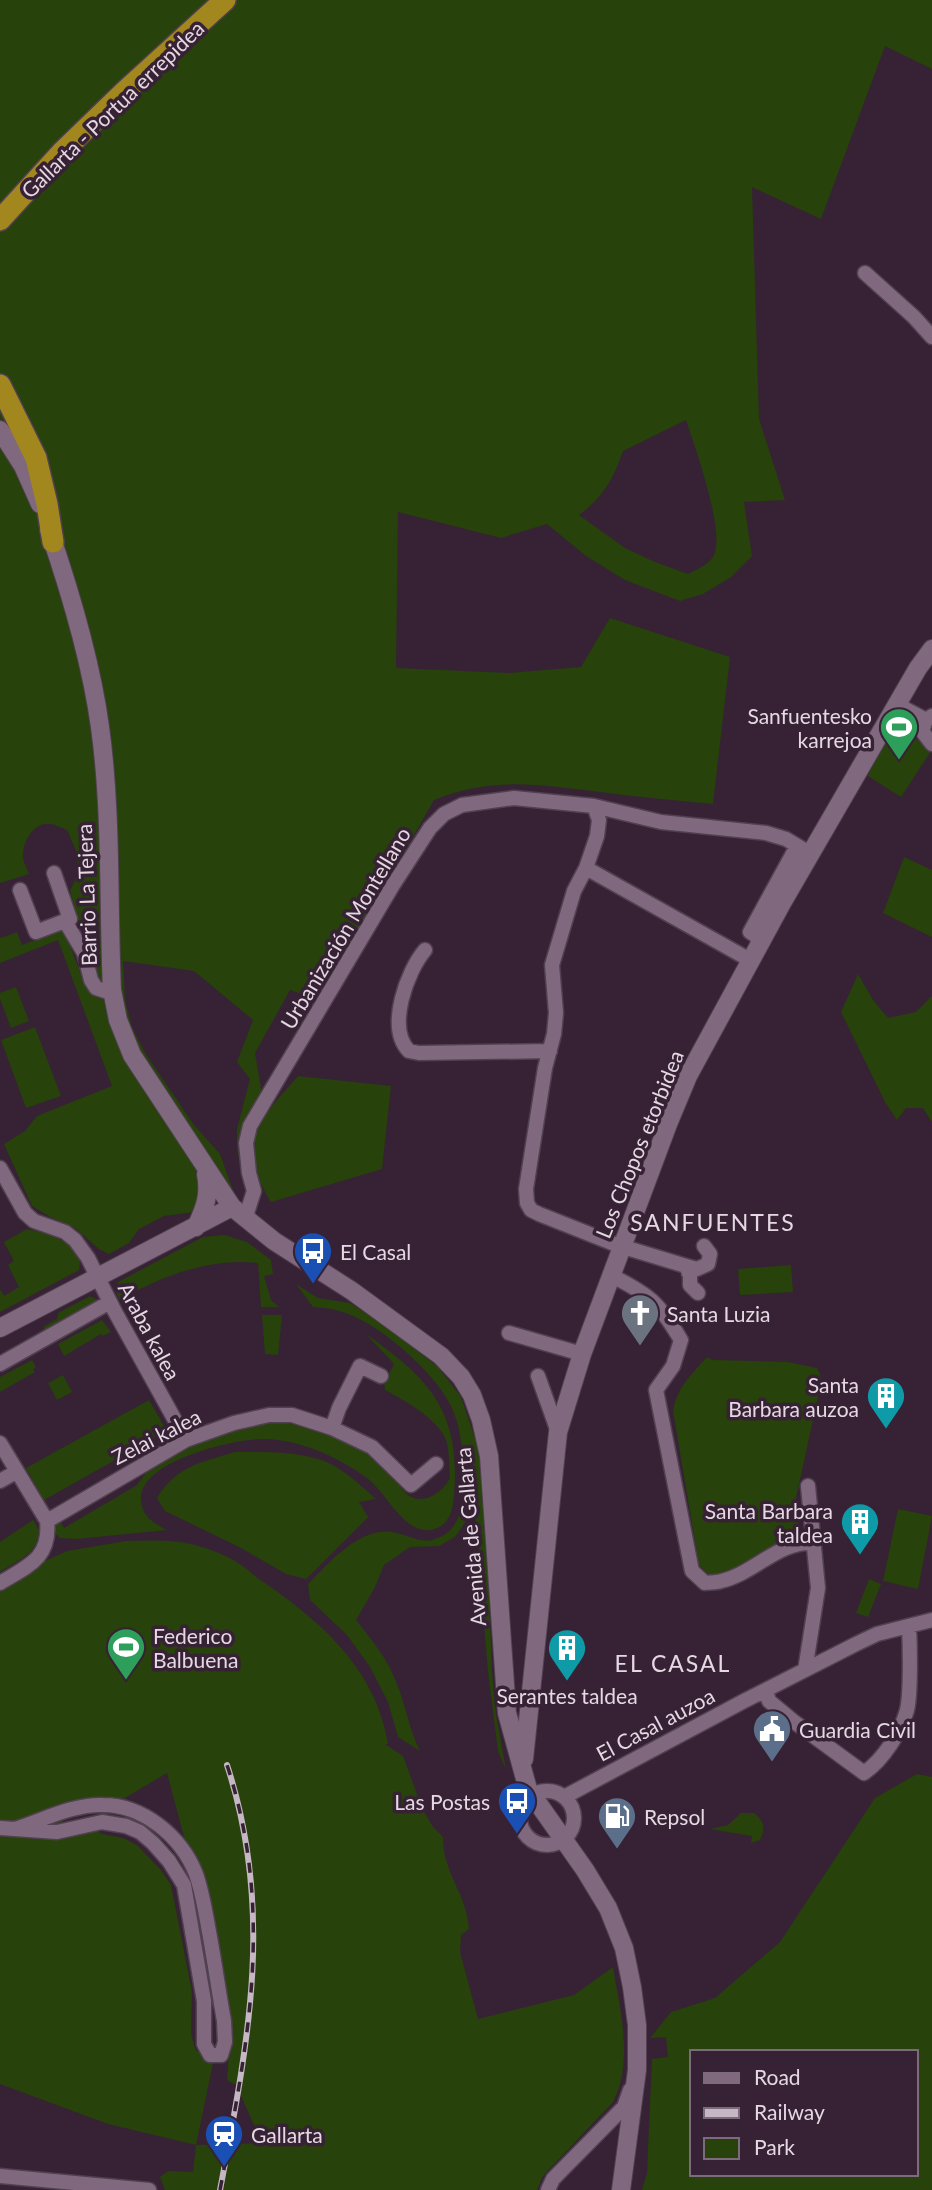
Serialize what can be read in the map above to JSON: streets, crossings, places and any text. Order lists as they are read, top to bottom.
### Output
{
  "streets": {
    "highway": ["Gallarta - Portua errepidea"],
    "street": [
      "Barrio La Tejera",
      "Urbanización Montellano",
      "Los Chopos etorbidea",
      "Araba kalea",
      "Zelai kalea",
      "Avenida de Gallarta",
      "El Casal auzoa"
    ]
  },
  "crossings": [
    ["Barrio La Tejera", "Urbanización Montellano"],
    ["Barrio La Tejera", "Avenida de Gallarta"],
    ["Urbanización Montellano", "Los Chopos etorbidea"],
    ["Urbanización Montellano", "Avenida de Gallarta"],
    ["Los Chopos etorbidea", "Avenida de Gallarta"],
    ["Araba kalea", "Zelai kalea"]
  ],
  "districts": ["SANFUENTES", "EL CASAL"],
  "places": {
    "sports": ["Sanfuentesko karrejoa", "Federico Balbuena"],
    "bus stop": ["El Casal", "Las Postas"],
    "church": ["Santa Luzia"],
    "building": ["Santa Barbara auzoa", "Santa Barbara taldea", "Serantes taldea"],
    "public building": ["Guardia Civil"],
    "fuel station": ["Repsol"],
    "station": ["Gallarta"]
  },
  "legend": ["Road", "Railway", "Park"]
}
